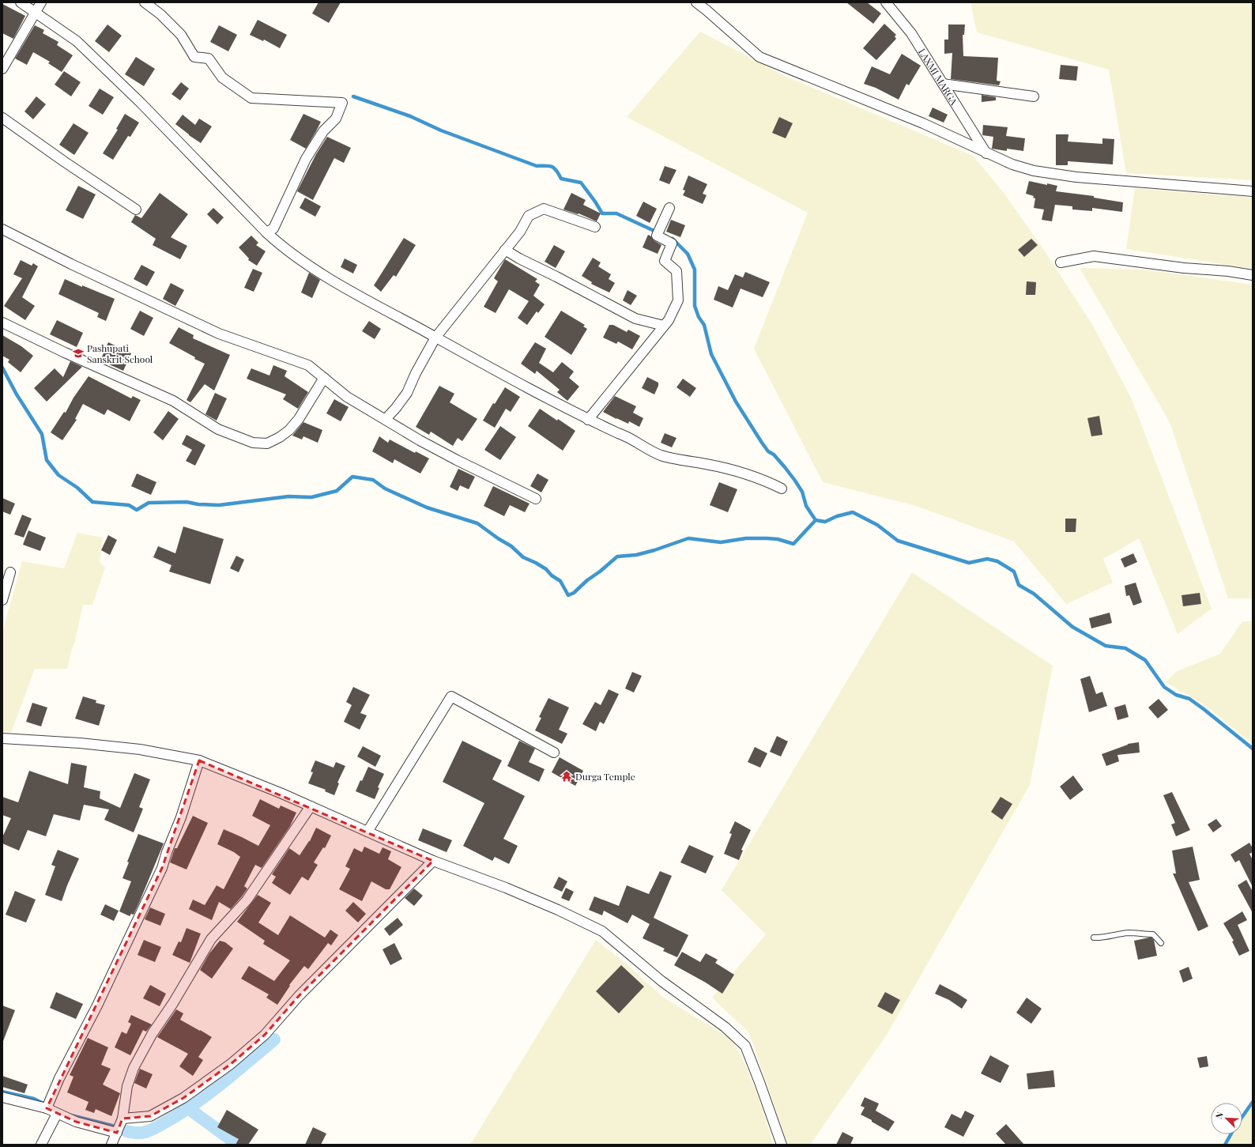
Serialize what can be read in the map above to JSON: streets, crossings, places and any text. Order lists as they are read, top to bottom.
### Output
{
  "streets": {
    "street": ["LAXMI MARGA"]
  },
  "places": {
    "school or university": ["Pashupati Sanskrit School"],
    "temple": ["Durga Temple"]
  },
  "north": "top left"
}
